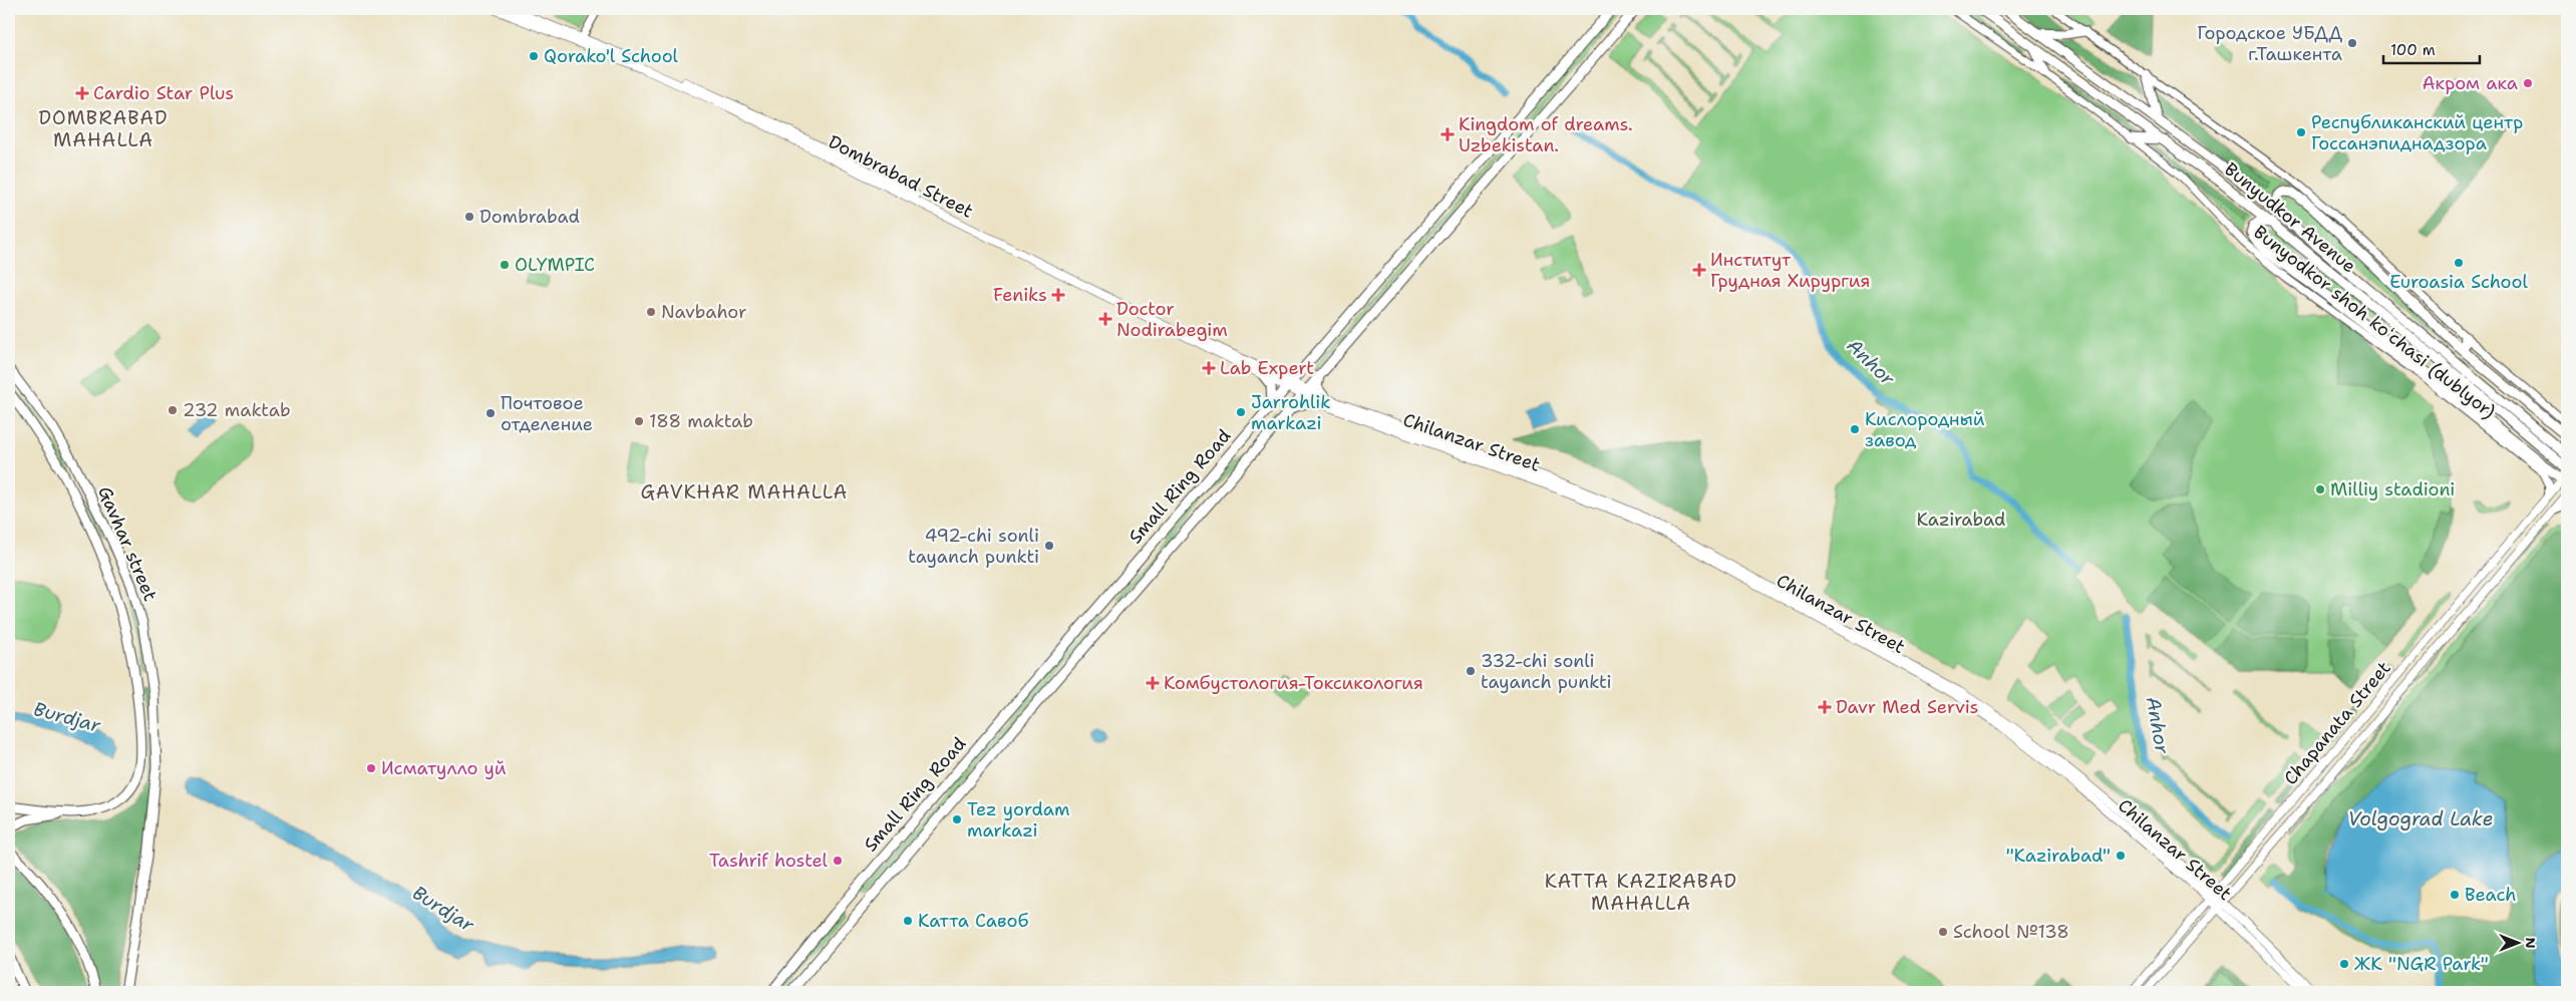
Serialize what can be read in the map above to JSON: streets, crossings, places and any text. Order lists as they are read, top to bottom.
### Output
{
  "streets": {
    "main road": [
      "Dombrabad Street",
      "Bunyudkor Avenue",
      "Chilanzar Street",
      "Small Ring Road",
      "Gavhar street",
      "Chapanata Street"
    ],
    "street": ["Bunyodkor shoh koʻchasi (dublyor)"]
  },
  "crossings": [
    ["Dombrabad Street", "Chilanzar Street"],
    ["Dombrabad Street", "Small Ring Road"],
    ["Bunyodkor shoh koʻchasi (dublyor)", "Chapanata Street"],
    ["Chilanzar Street", "Small Ring Road"],
    ["Chilanzar Street", "Chapanata Street"]
  ],
  "districts": ["DOMBRABAD MAHALLA", "GAVKHAR MAHALLA", "KATTA KAZIRABAD MAHALLA"],
  "water": ["Anhor", "Burdjar", "Volgograd Lake"],
  "parks": ["Kazirabad"],
  "places": {
    "other": [
      "Городское УБДД г.Ташкента",
      "Qorako'l School",
      "Акром ака",
      "Республиканский центр Госсанэпиднадзора",
      "Dombrabad",
      "Euroasia School",
      "OLYMPIC",
      "Navbahor",
      "232 maktab",
      "Jarrohlik markazi",
      "Почтовое отделение",
      "188 maktab",
      "Кислородный завод",
      "Milliy stadioni",
      "492-chi sonli tayanch punkti",
      "332-chi sonli tayanch punkti",
      "Исматулло уй",
      "Tez yordam markazi",
      "\"Kazirabad\"",
      "Tashrif hostel",
      "Beach",
      "Катта Савоб",
      "School №138",
      "ЖК \"NGR Park\""
    ],
    "health": [
      "Cardio Star Plus",
      "Kingdom of dreams. Uzbekistan.",
      "Институт Грудная Хирургия",
      "Feniks",
      "Doctor Nodirabegim",
      "Lab Expert",
      "Комбустология-Токсикология",
      "Davr Med Servis"
    ]
  },
  "scale_bar": "100 m",
  "north": "right"
}
